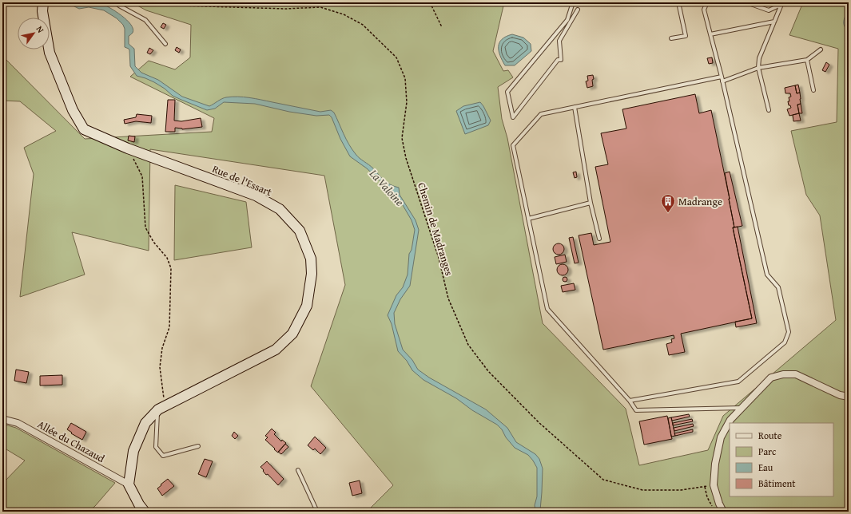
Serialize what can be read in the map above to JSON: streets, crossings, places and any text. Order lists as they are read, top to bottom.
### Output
{
  "streets": {
    "street": ["Rue de l'Essart", "Allée du Chazaud"],
    "path": ["Chemin de Madranges"]
  },
  "crossings": [
    ["Rue de l'Essart", "Allée du Chazaud"]
  ],
  "water": ["La Valoine"],
  "places": {
    "building": ["Madrange"]
  },
  "legend": [
    "Route",
    "Parc",
    "Eau",
    "Bâtiment"
  ],
  "north": "top right"
}
